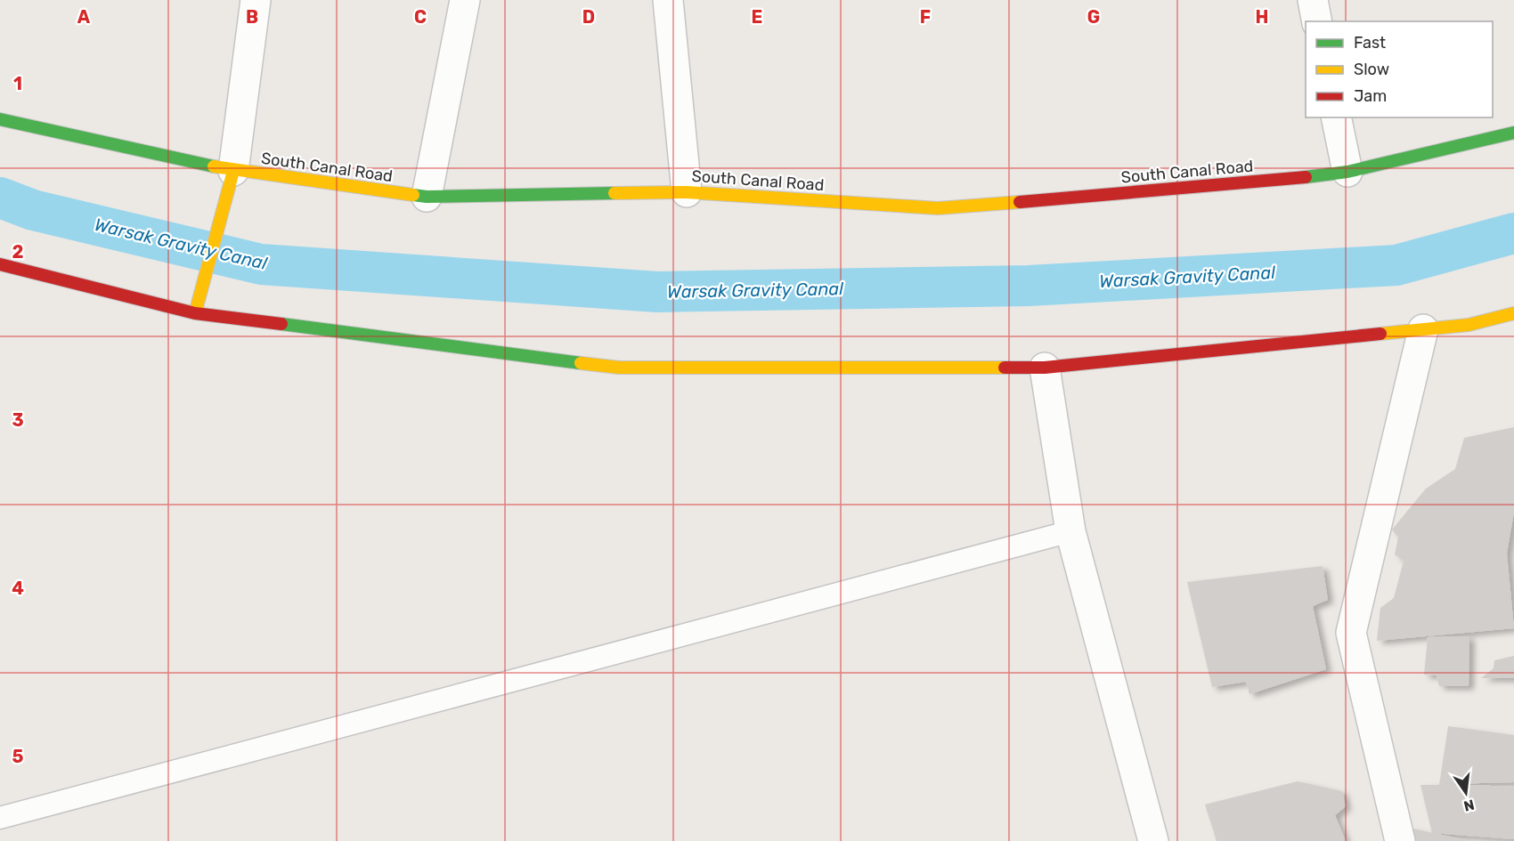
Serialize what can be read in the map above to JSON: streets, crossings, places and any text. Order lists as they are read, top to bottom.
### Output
{
  "streets": {
    "main road": ["South Canal Road"]
  },
  "water": ["Warsak Gravity Canal"],
  "legend": ["Fast", "Slow", "Jam"],
  "north": "bottom",
  "grid": {
    "columns": [
      "A",
      "B",
      "C",
      "D",
      "E",
      "F",
      "G",
      "H"
    ],
    "rows": [
      "1",
      "2",
      "3",
      "4",
      "5"
    ]
  }
}
